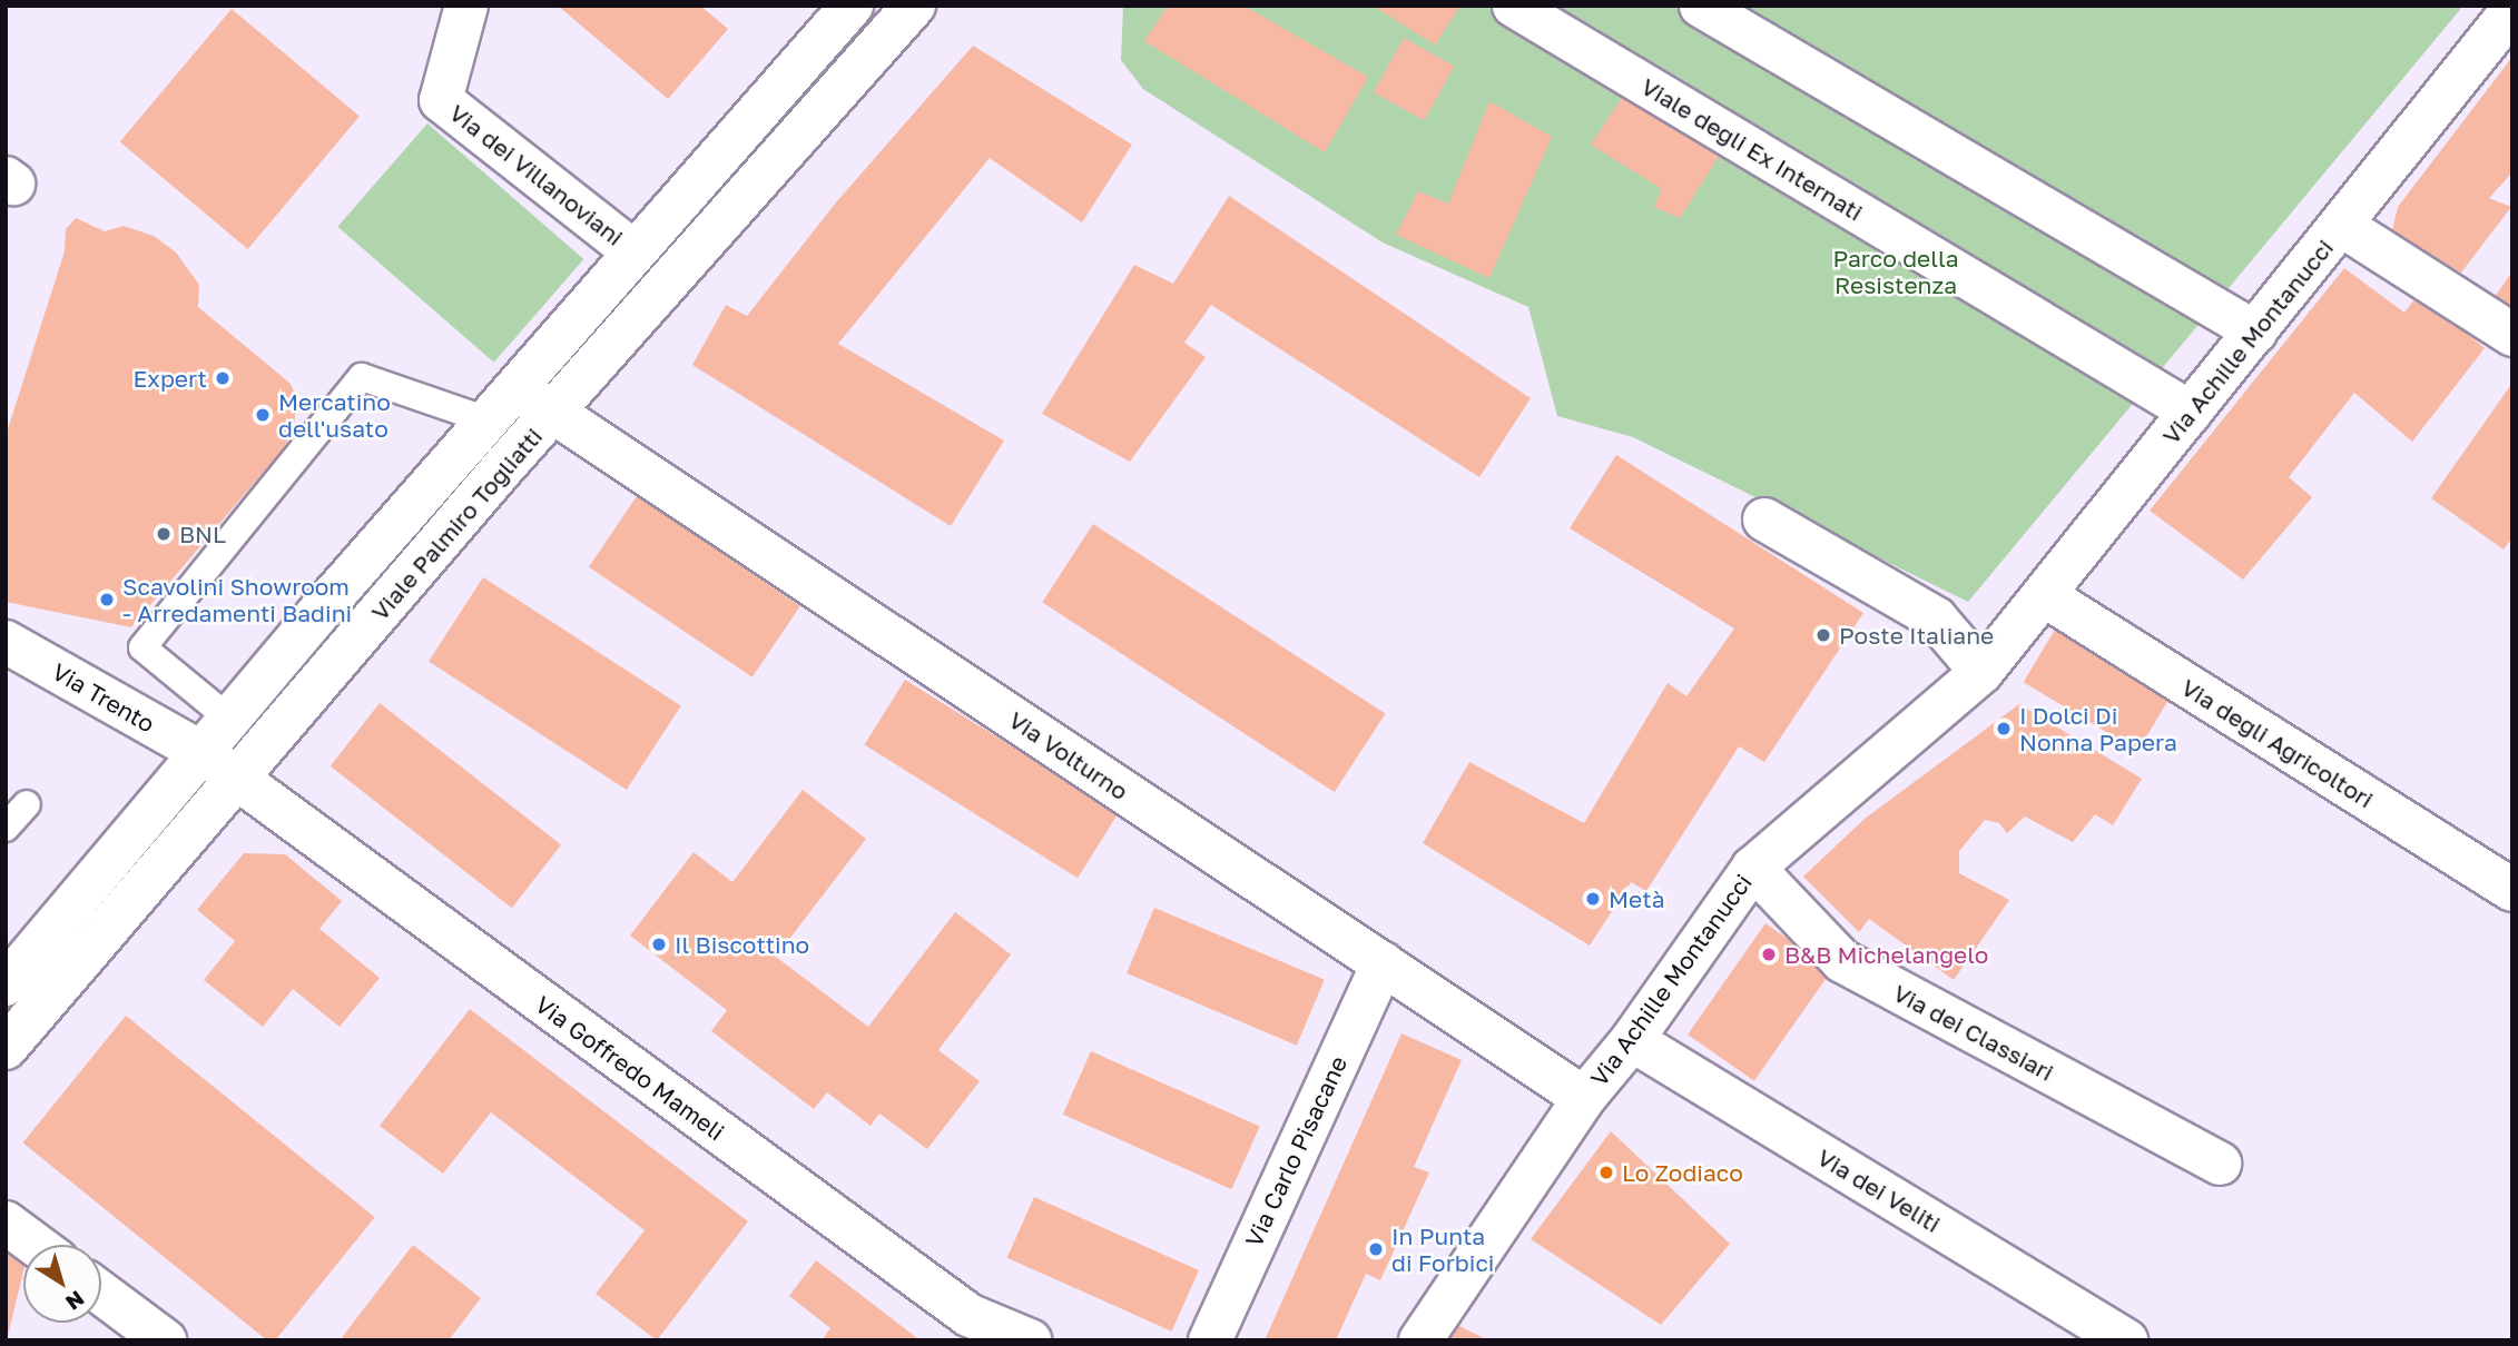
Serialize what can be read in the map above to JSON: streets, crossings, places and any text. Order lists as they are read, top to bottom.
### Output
{
  "streets": {
    "street": [
      "Viale degli Ex Internati",
      "Via dei Villanoviani",
      "Via Achille Montanucci",
      "Viale Palmiro Togliatti",
      "Via Trento",
      "Via degli Agricoltori",
      "Via Volturno",
      "Via dei Classiari",
      "Via Goffredo Mameli",
      "Via Carlo Pisacane",
      "Via dei Veliti"
    ]
  },
  "crossings": [
    ["Viale degli Ex Internati", "Via Achille Montanucci"],
    ["Via dei Villanoviani", "Viale Palmiro Togliatti"],
    ["Via Achille Montanucci", "Via degli Agricoltori"],
    ["Via Achille Montanucci", "Via Volturno"],
    ["Via Achille Montanucci", "Via dei Classiari"],
    ["Via Achille Montanucci", "Via dei Veliti"],
    ["Viale Palmiro Togliatti", "Via Trento"],
    ["Viale Palmiro Togliatti", "Via Volturno"],
    ["Viale Palmiro Togliatti", "Via Goffredo Mameli"],
    ["Via Trento", "Via Goffredo Mameli"],
    ["Via Volturno", "Via Carlo Pisacane"]
  ],
  "parks": ["Parco della Resistenza"],
  "places": [
    "Expert",
    "Mercatino dell'usato",
    "BNL",
    "Scavolini Showroom - Arredamenti Badini",
    "Poste Italiane",
    "I Dolci Di Nonna Papera",
    "Metà",
    "Il Biscottino",
    "B&B Michelangelo",
    "Lo Zodiaco",
    "In Punta di Forbici"
  ],
  "north": "bottom right"
}
